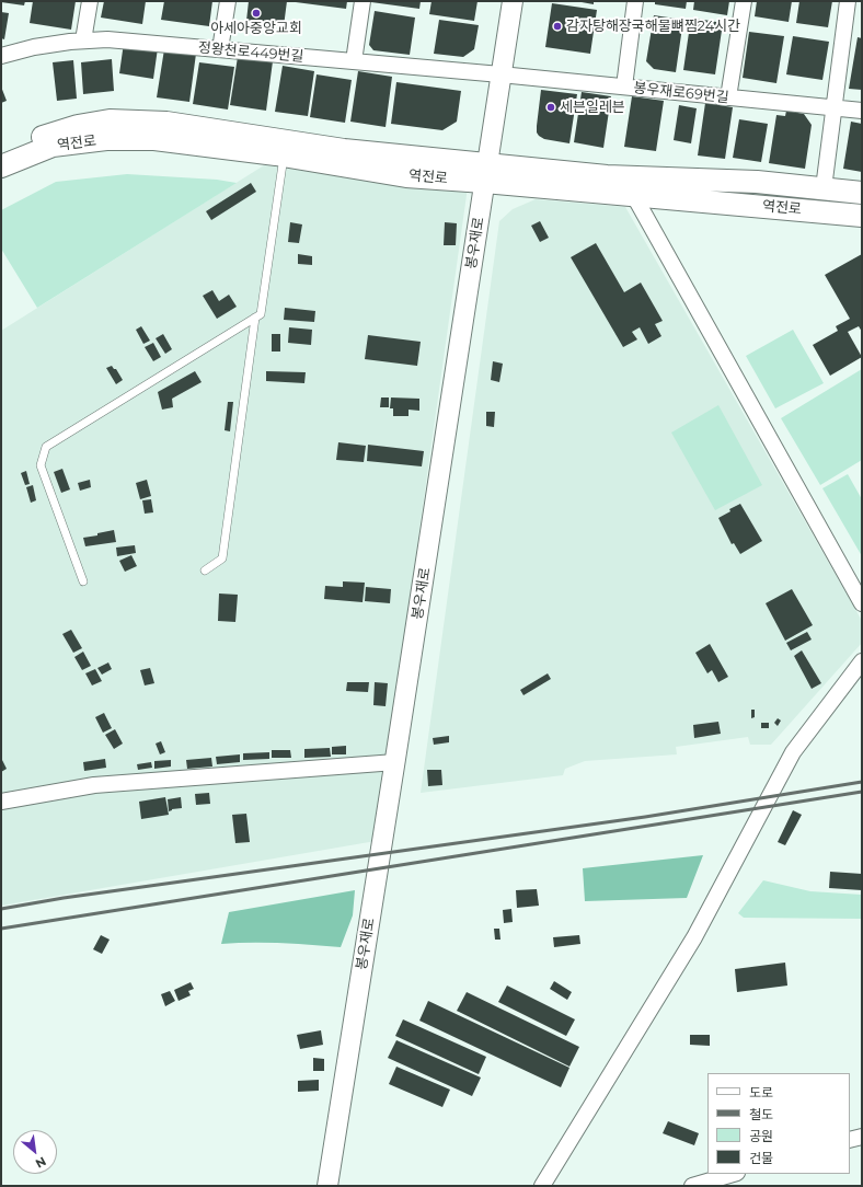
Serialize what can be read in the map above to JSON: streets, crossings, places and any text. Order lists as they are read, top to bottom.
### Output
{
  "streets": {
    "main road": ["역전로"],
    "street": ["정왕천로449번길", "봉우재로69번길", "봉우재로"]
  },
  "crossings": [
    ["정왕천로449번길", "봉우재로69번길"],
    ["정왕천로449번길", "봉우재로"],
    ["봉우재로69번길", "봉우재로"],
    ["역전로", "봉우재로"]
  ],
  "places": ["아세아중앙교회", "감자탕해장국해물뼈찜24시간", "세븐일레븐"],
  "legend": [
    "도로",
    "철도",
    "공원",
    "건물"
  ],
  "north": "bottom right"
}
